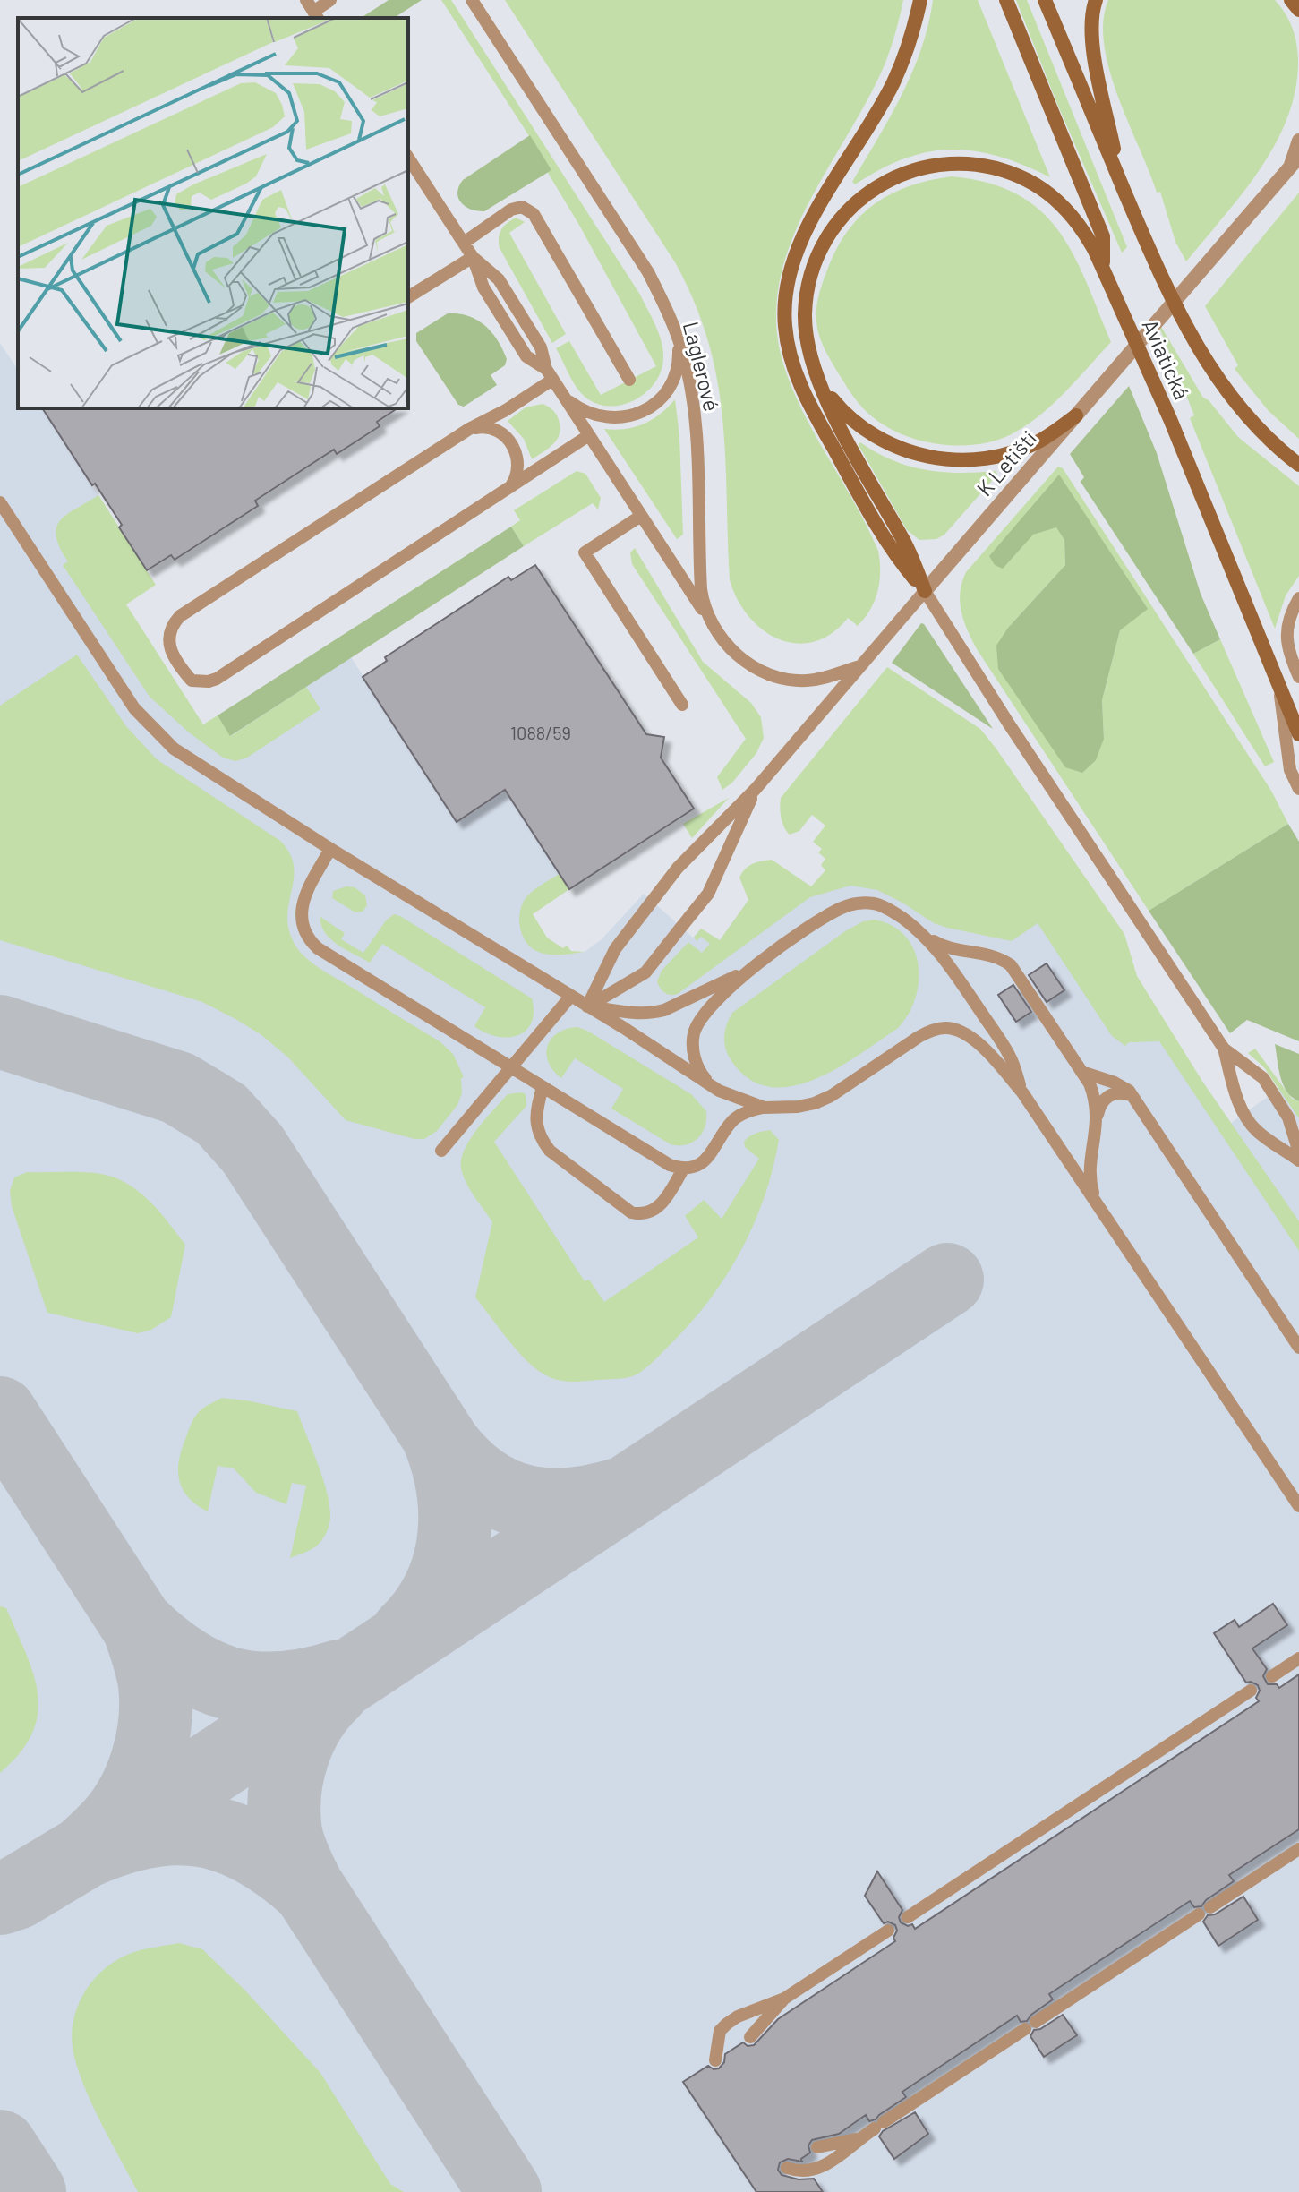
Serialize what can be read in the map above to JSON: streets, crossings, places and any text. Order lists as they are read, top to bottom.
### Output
{
  "streets": {
    "main road": ["Aviatická"],
    "street": ["K Letišti"],
    "lane": ["Laglerové"]
  },
  "crossings": [
    ["Laglerové", "K Letišti"]
  ],
  "house_numbers": ["1088/59"]
}
